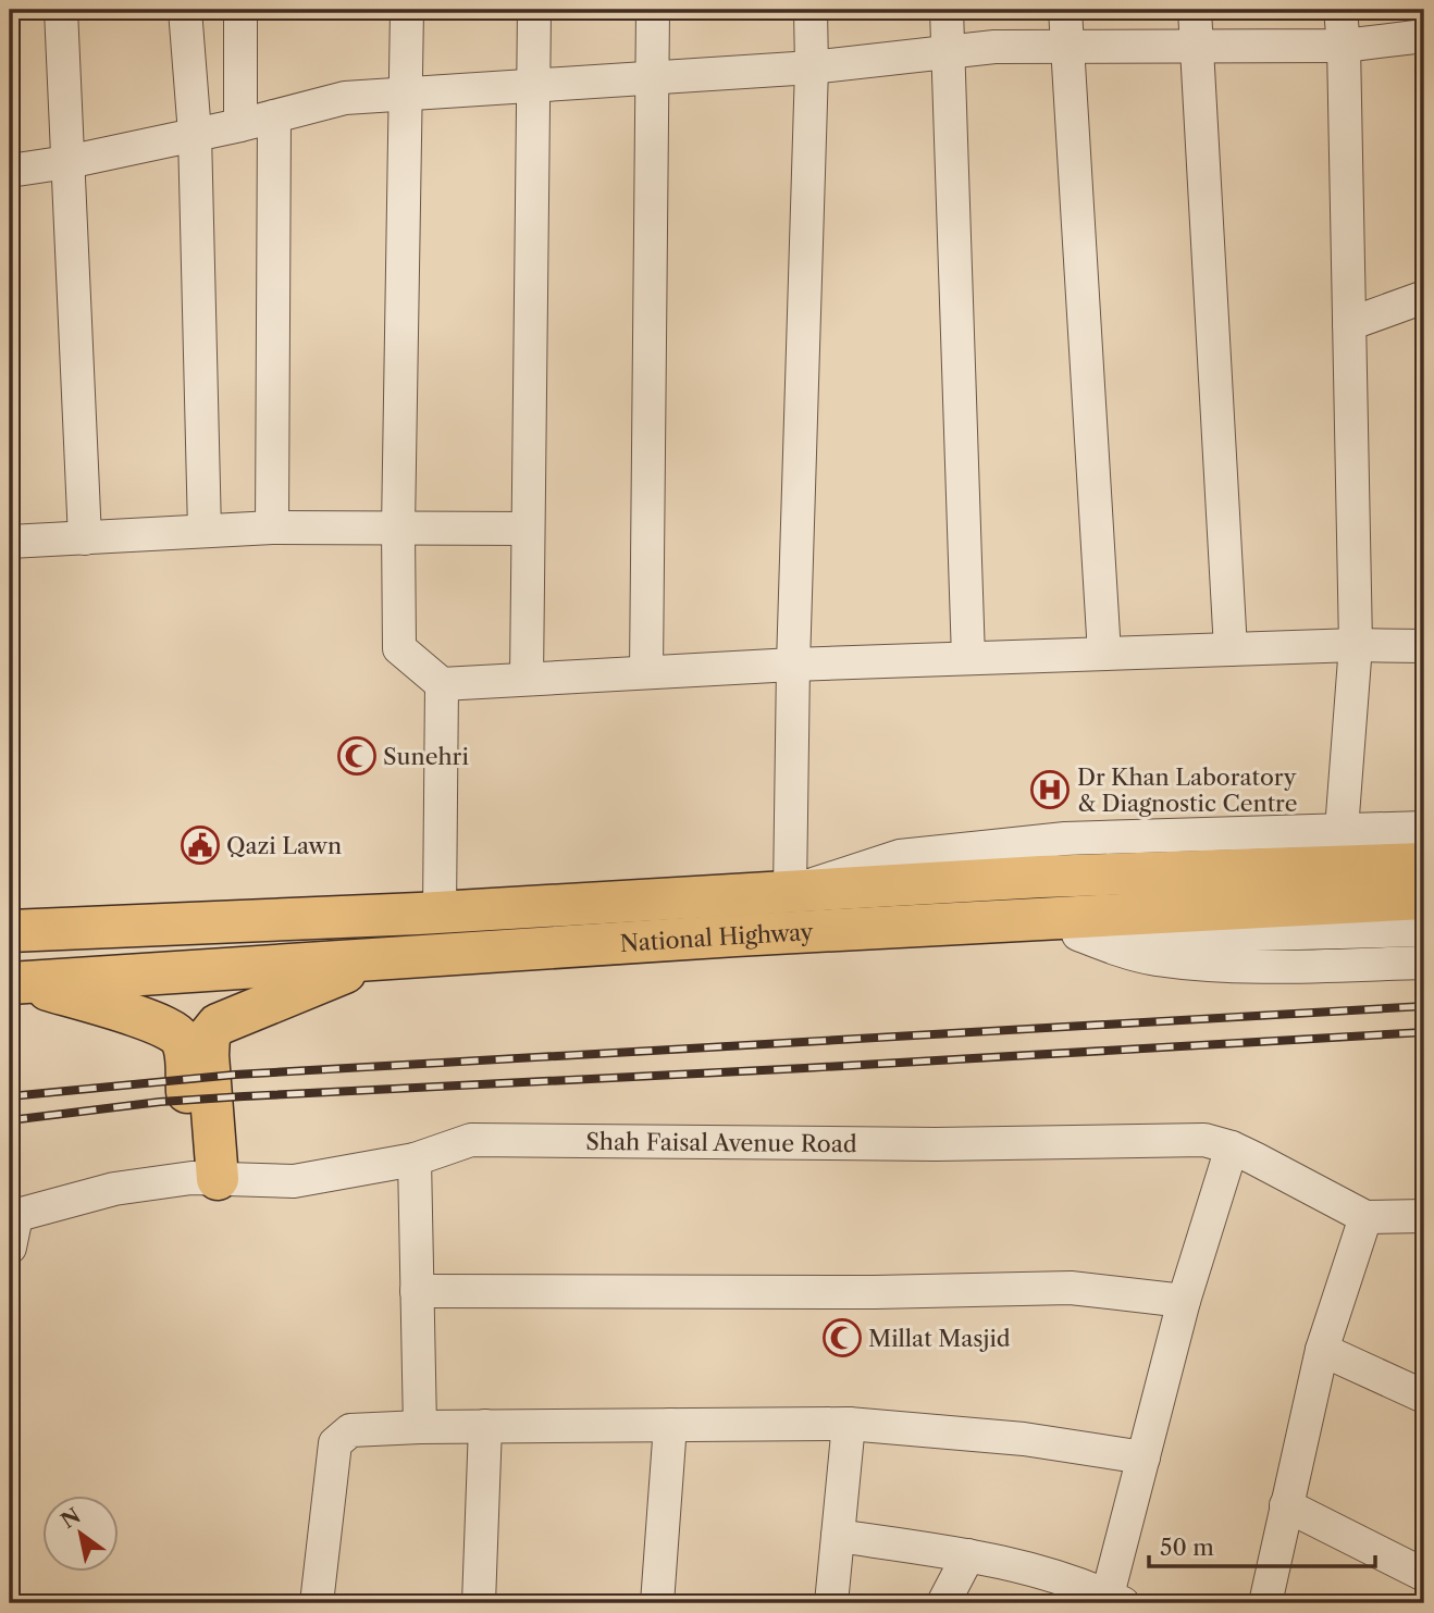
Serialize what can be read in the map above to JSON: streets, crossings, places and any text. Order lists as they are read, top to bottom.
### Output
{
  "streets": {
    "highway": ["National Highway"],
    "street": ["Shah Faisal Avenue Road"]
  },
  "places": {
    "mosque": ["Sunehri", "Millat Masjid"],
    "hospital": ["Dr Khan Laboratory & Diagnostic Centre"],
    "public building": ["Qazi Lawn"]
  },
  "scale_bar": "50 m",
  "north": "top left"
}
